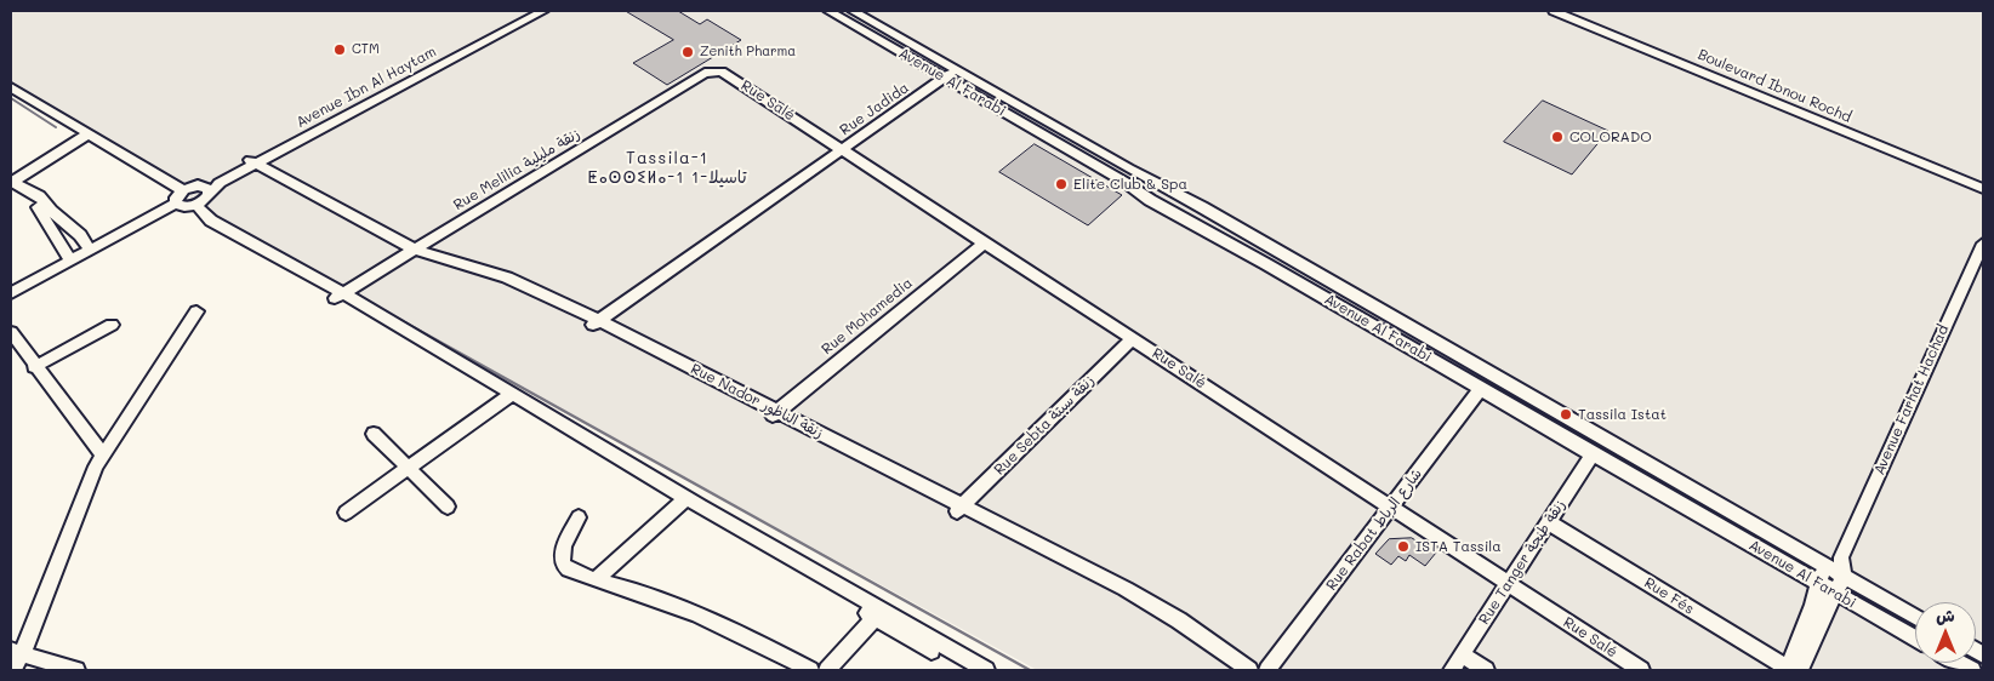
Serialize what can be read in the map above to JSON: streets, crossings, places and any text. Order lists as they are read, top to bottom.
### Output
{
  "streets": {
    "street": [
      "Avenue Al Farabi",
      "Boulevard Ibnou Rochd",
      "Avenue Ibn Al Haytam",
      "Rue Salé",
      "Rue Jadida",
      "Rue Melilia زنقة مليلية",
      "Rue Mohamedia",
      "Avenue Farhat Hachad",
      "Rue Nador زنقة الناظور",
      "Rue Sebta زنقة سبتة",
      "Rue Rabat شارع الرباط",
      "Rue Tanger زنقة طنجة",
      "Rue Fés"
    ]
  },
  "crossings": [
    ["Avenue Al Farabi", "Rue Jadida"],
    ["Avenue Al Farabi", "Rue Rabat شارع الرباط"],
    ["Avenue Al Farabi", "Rue Tanger زنقة طنجة"],
    ["Avenue Ibn Al Haytam", "Rue Nador زنقة الناظور"],
    ["Rue Salé", "Rue Jadida"],
    ["Rue Salé", "Rue Melilia زنقة مليلية"],
    ["Rue Salé", "Rue Mohamedia"],
    ["Rue Salé", "Rue Sebta زنقة سبتة"],
    ["Rue Salé", "Rue Rabat شارع الرباط"],
    ["Rue Salé", "Rue Tanger زنقة طنجة"],
    ["Rue Jadida", "Rue Nador زنقة الناظور"],
    ["Rue Melilia زنقة مليلية", "Rue Nador زنقة الناظور"],
    ["Rue Mohamedia", "Rue Nador زنقة الناظور"],
    ["Rue Nador زنقة الناظور", "Rue Sebta زنقة سبتة"],
    ["Rue Tanger زنقة طنجة", "Rue Fés"]
  ],
  "districts": ["Tassila-1 ⵟⴰⵙⵙⵉⵍⴰ-1 1-تاسيلا"],
  "places": [
    "CTM",
    "Zenith Pharma",
    "COLORADO",
    "Elite Club & Spa",
    "Tassila Istat",
    "ISTA Tassila"
  ],
  "north": "top"
}
